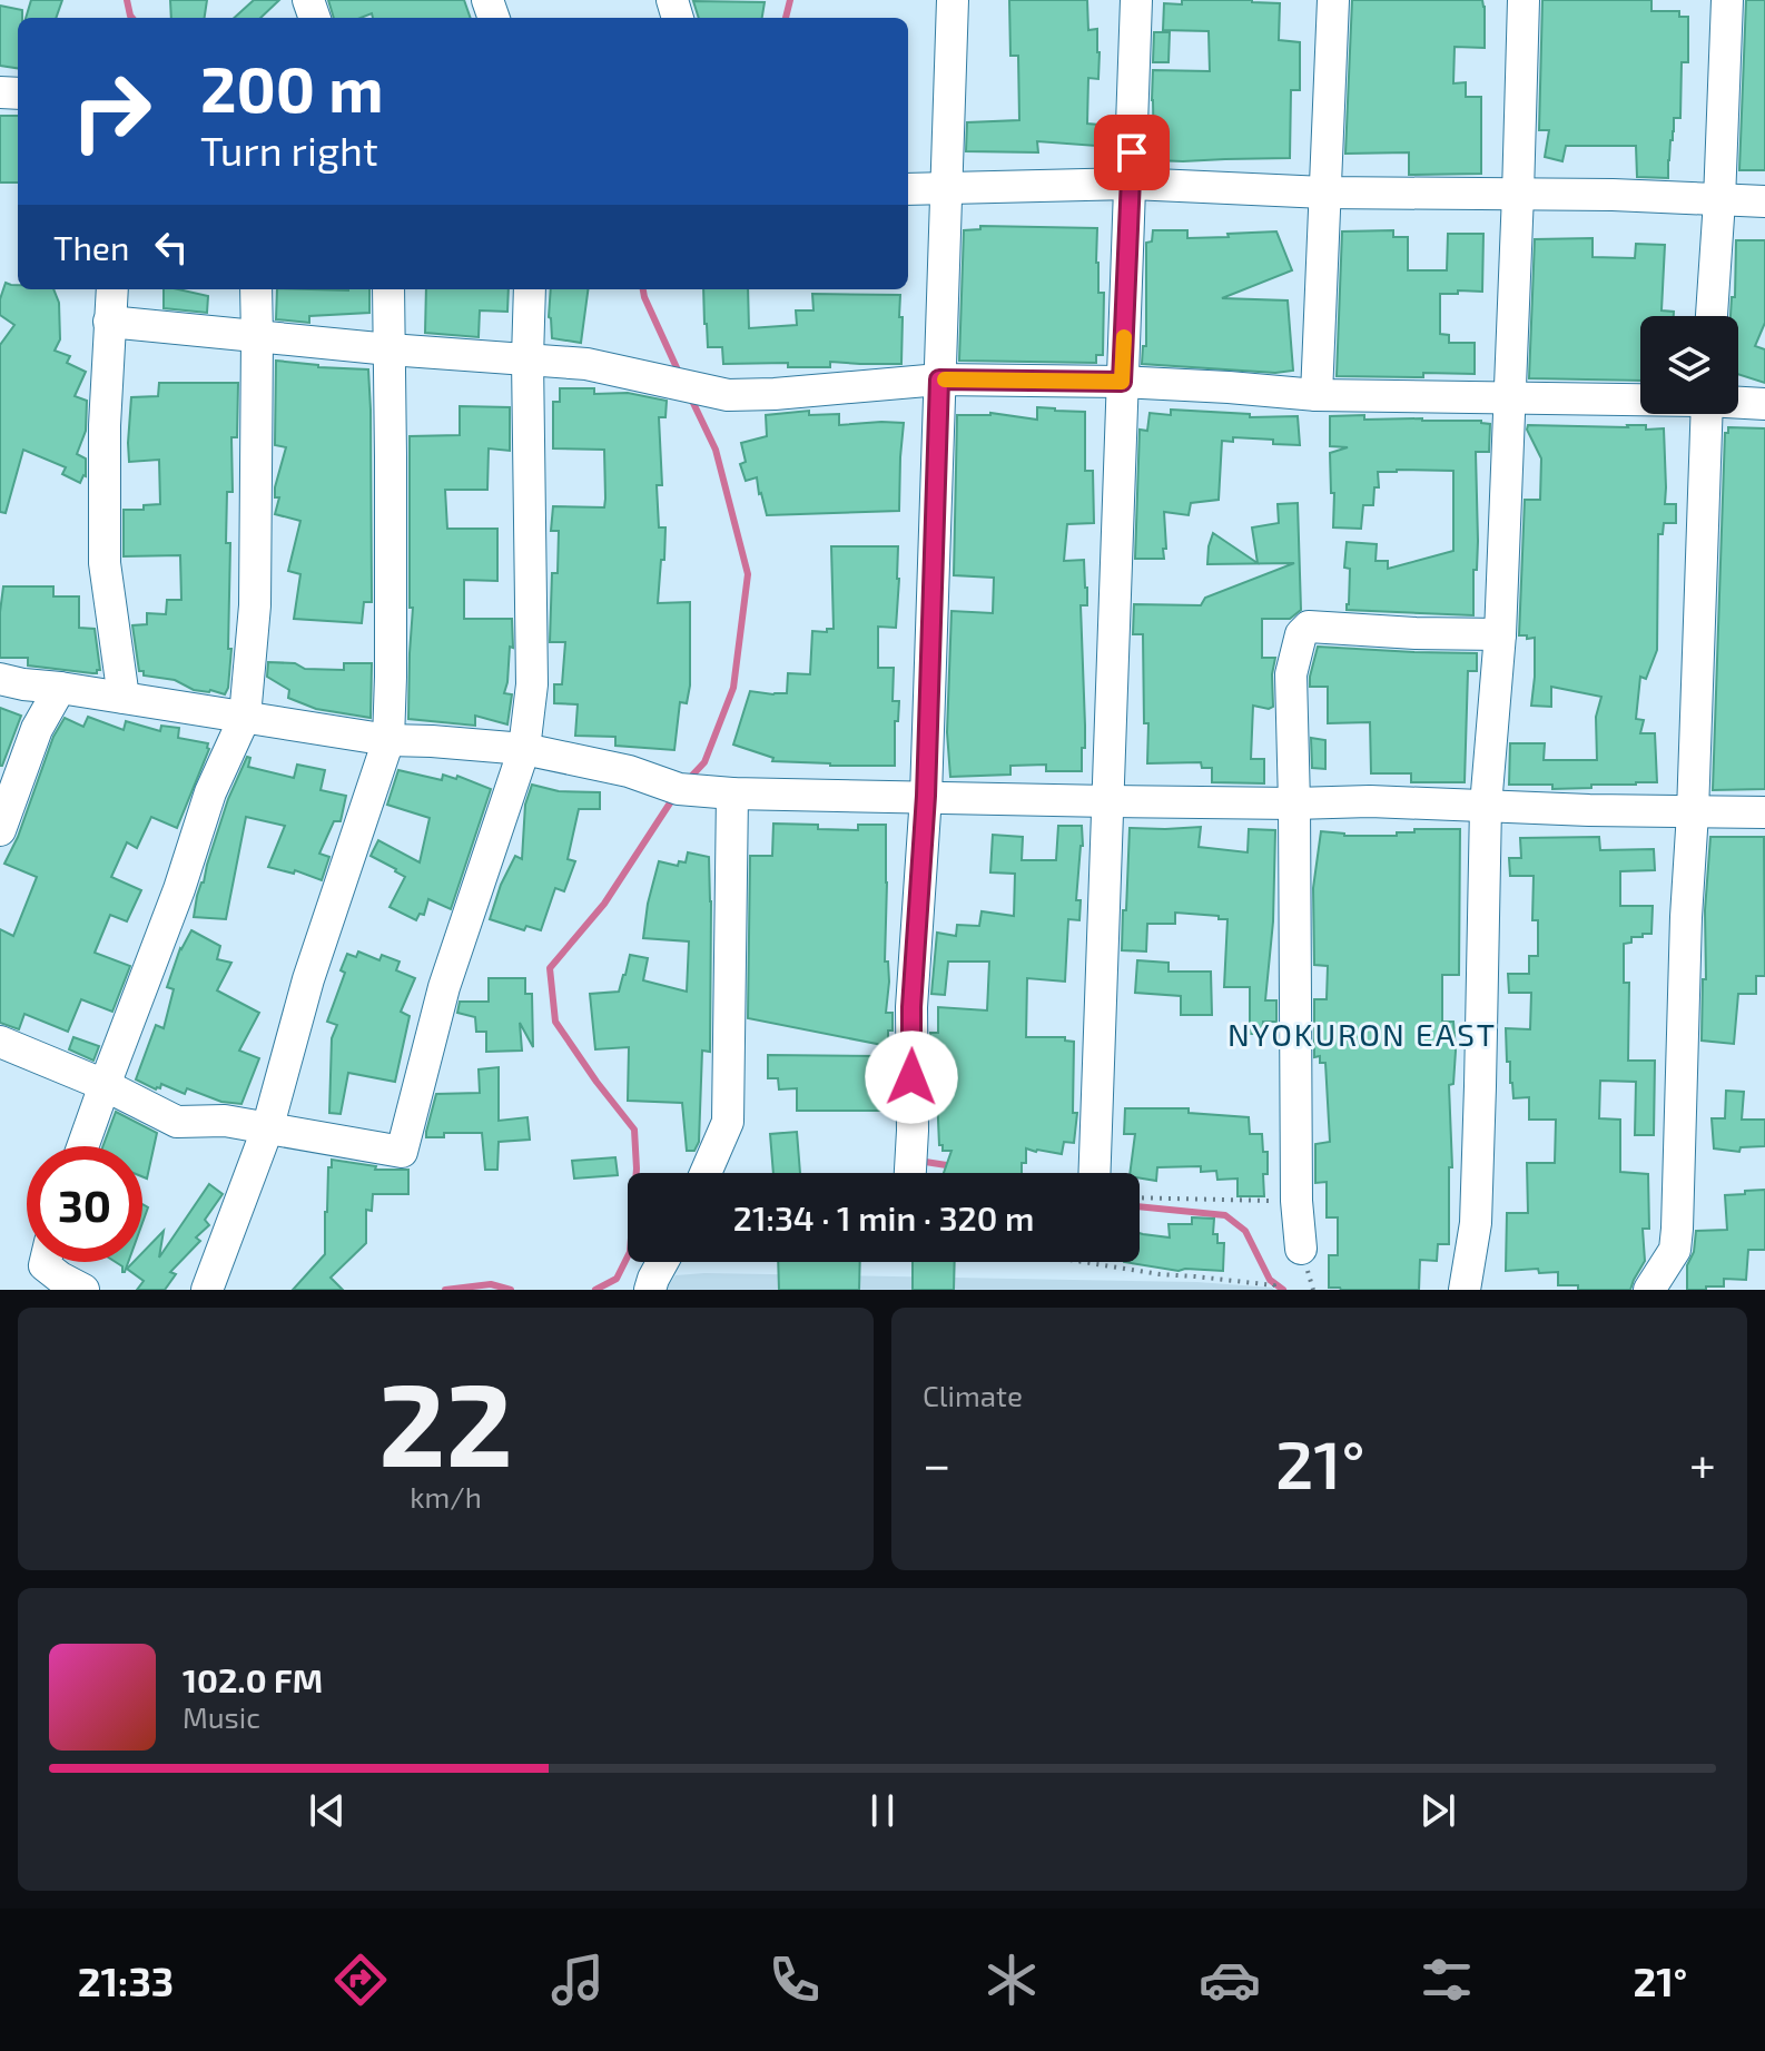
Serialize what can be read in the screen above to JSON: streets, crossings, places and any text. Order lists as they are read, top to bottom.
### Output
{
  "districts": ["NYOKURON EAST"],
  "page": {
    "turn": ["200 m", "Turn right"],
    "then": "Then",
    "limit": "30",
    "trip": "21:34 · 1 min · 320 m",
    "tile": [
      ["22", "km/h"],
      "Climate"
    ],
    "heat": ["−", "21°", "+"],
    "song": ["102.0 FM", "Music"],
    "tabs": ["21:33", "21°"]
  }
}
